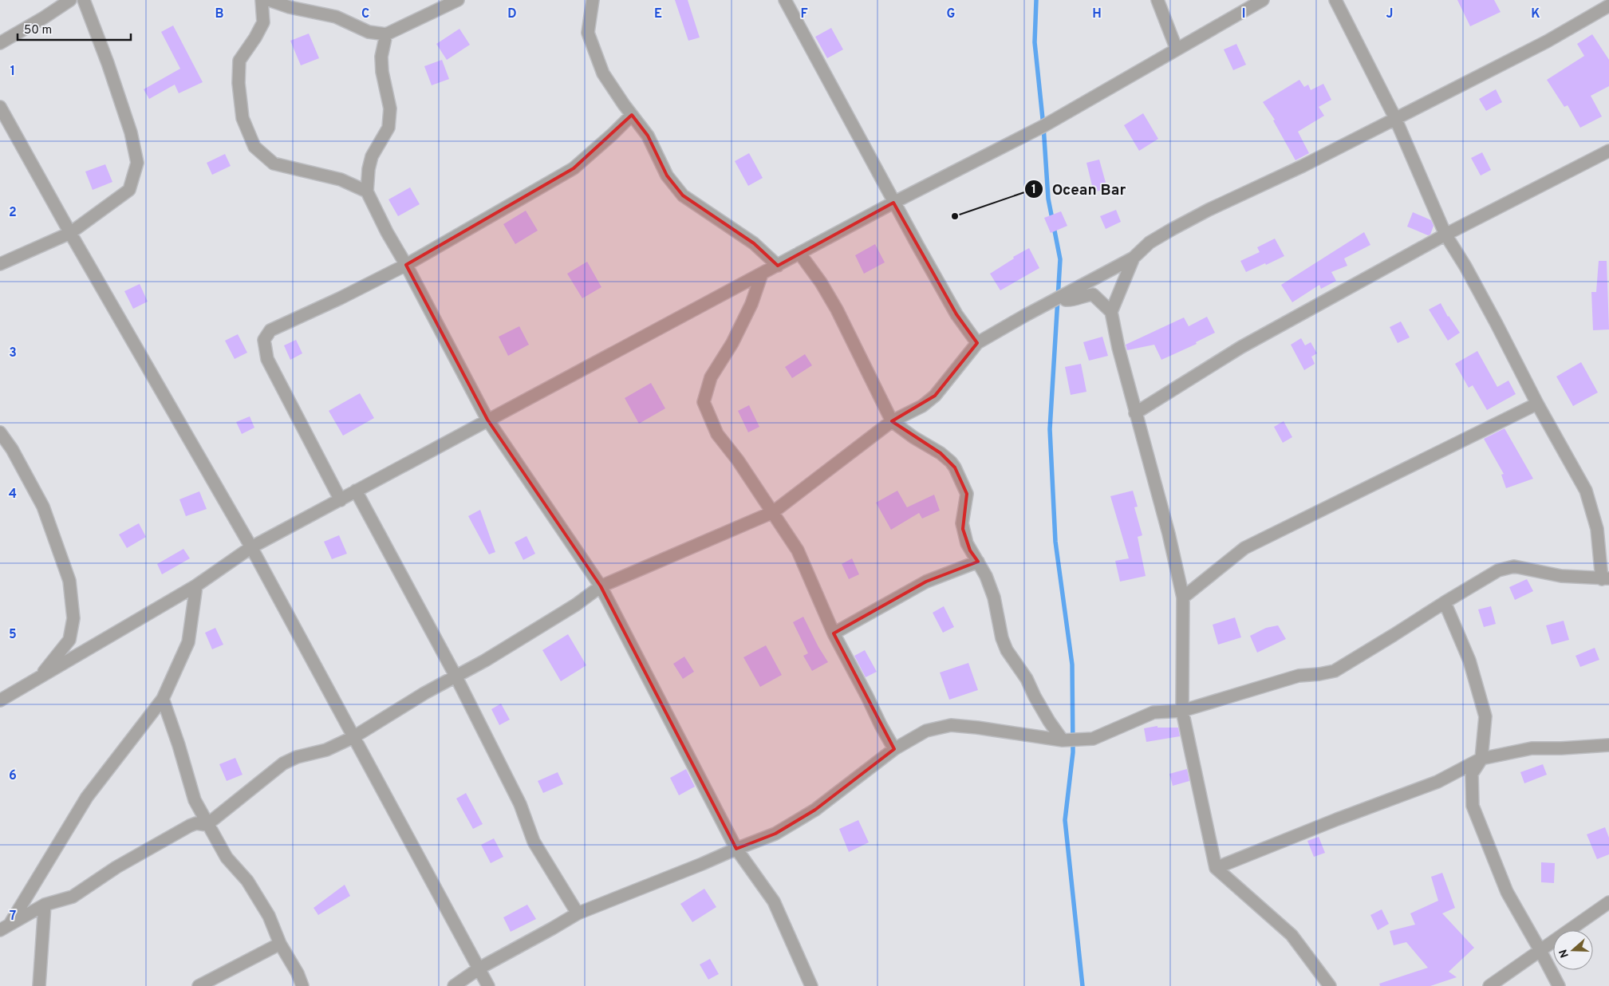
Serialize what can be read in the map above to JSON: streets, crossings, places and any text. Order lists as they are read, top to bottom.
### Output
{
  "places": ["Ocean Bar"],
  "scale_bar": "50 m",
  "north": "left",
  "grid": {
    "columns": [
      "B",
      "C",
      "D",
      "E",
      "F",
      "G",
      "H",
      "I",
      "J",
      "K"
    ],
    "rows": [
      "1",
      "2",
      "3",
      "4",
      "5",
      "6",
      "7"
    ]
  }
}
